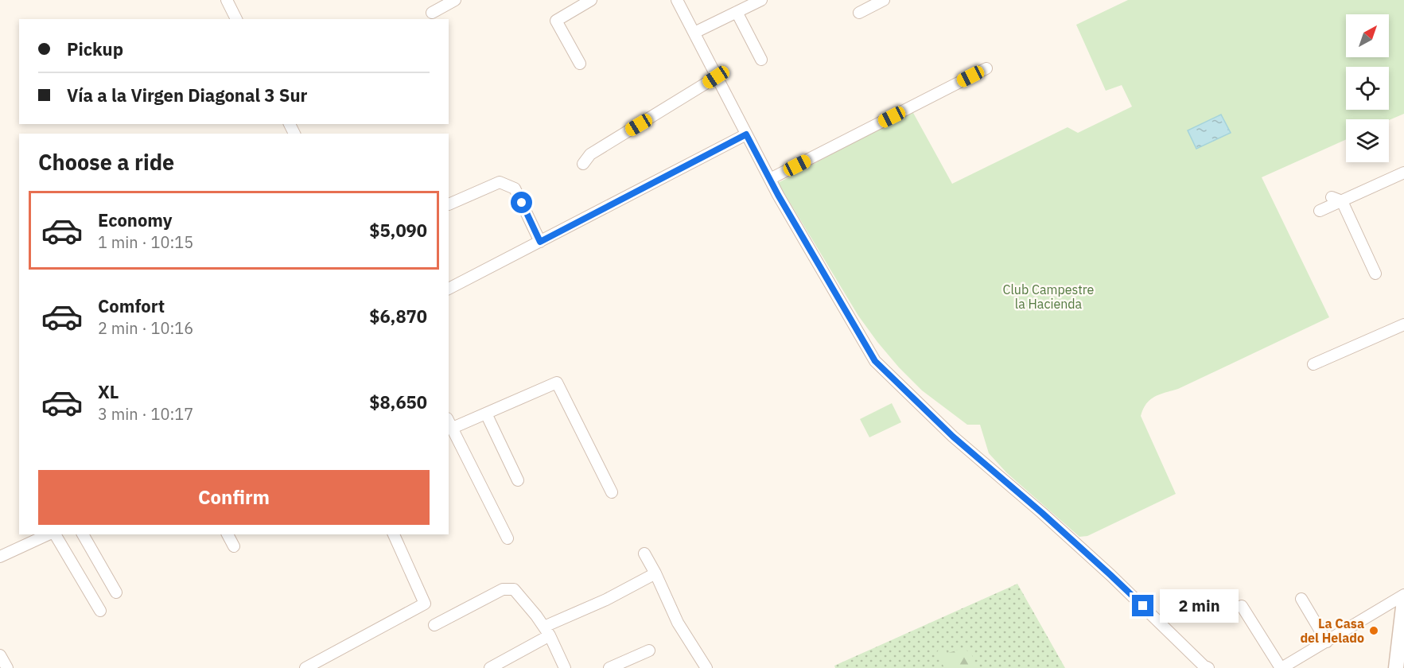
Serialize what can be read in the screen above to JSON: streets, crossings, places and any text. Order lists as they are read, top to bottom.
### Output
{
  "parks": ["Club Campestre la Hacienda"],
  "places": ["La Casa del Helado"],
  "north": "top right",
  "page": {
    "banner": ["Pickup", "Vía a la Virgen Diagonal 3 Sur"],
    "heading": "Choose a ride",
    "list": [
      {
        "name": "Economy",
        "note": "1 min · 10:15",
        "value": "$5,090"
      },
      {
        "name": "Comfort",
        "note": "2 min · 10:16",
        "value": "$6,870"
      },
      {
        "name": "XL",
        "note": "3 min · 10:17",
        "value": "$8,650"
      }
    ],
    "buttons": "Confirm",
    "bubble": "2 min"
  }
}
